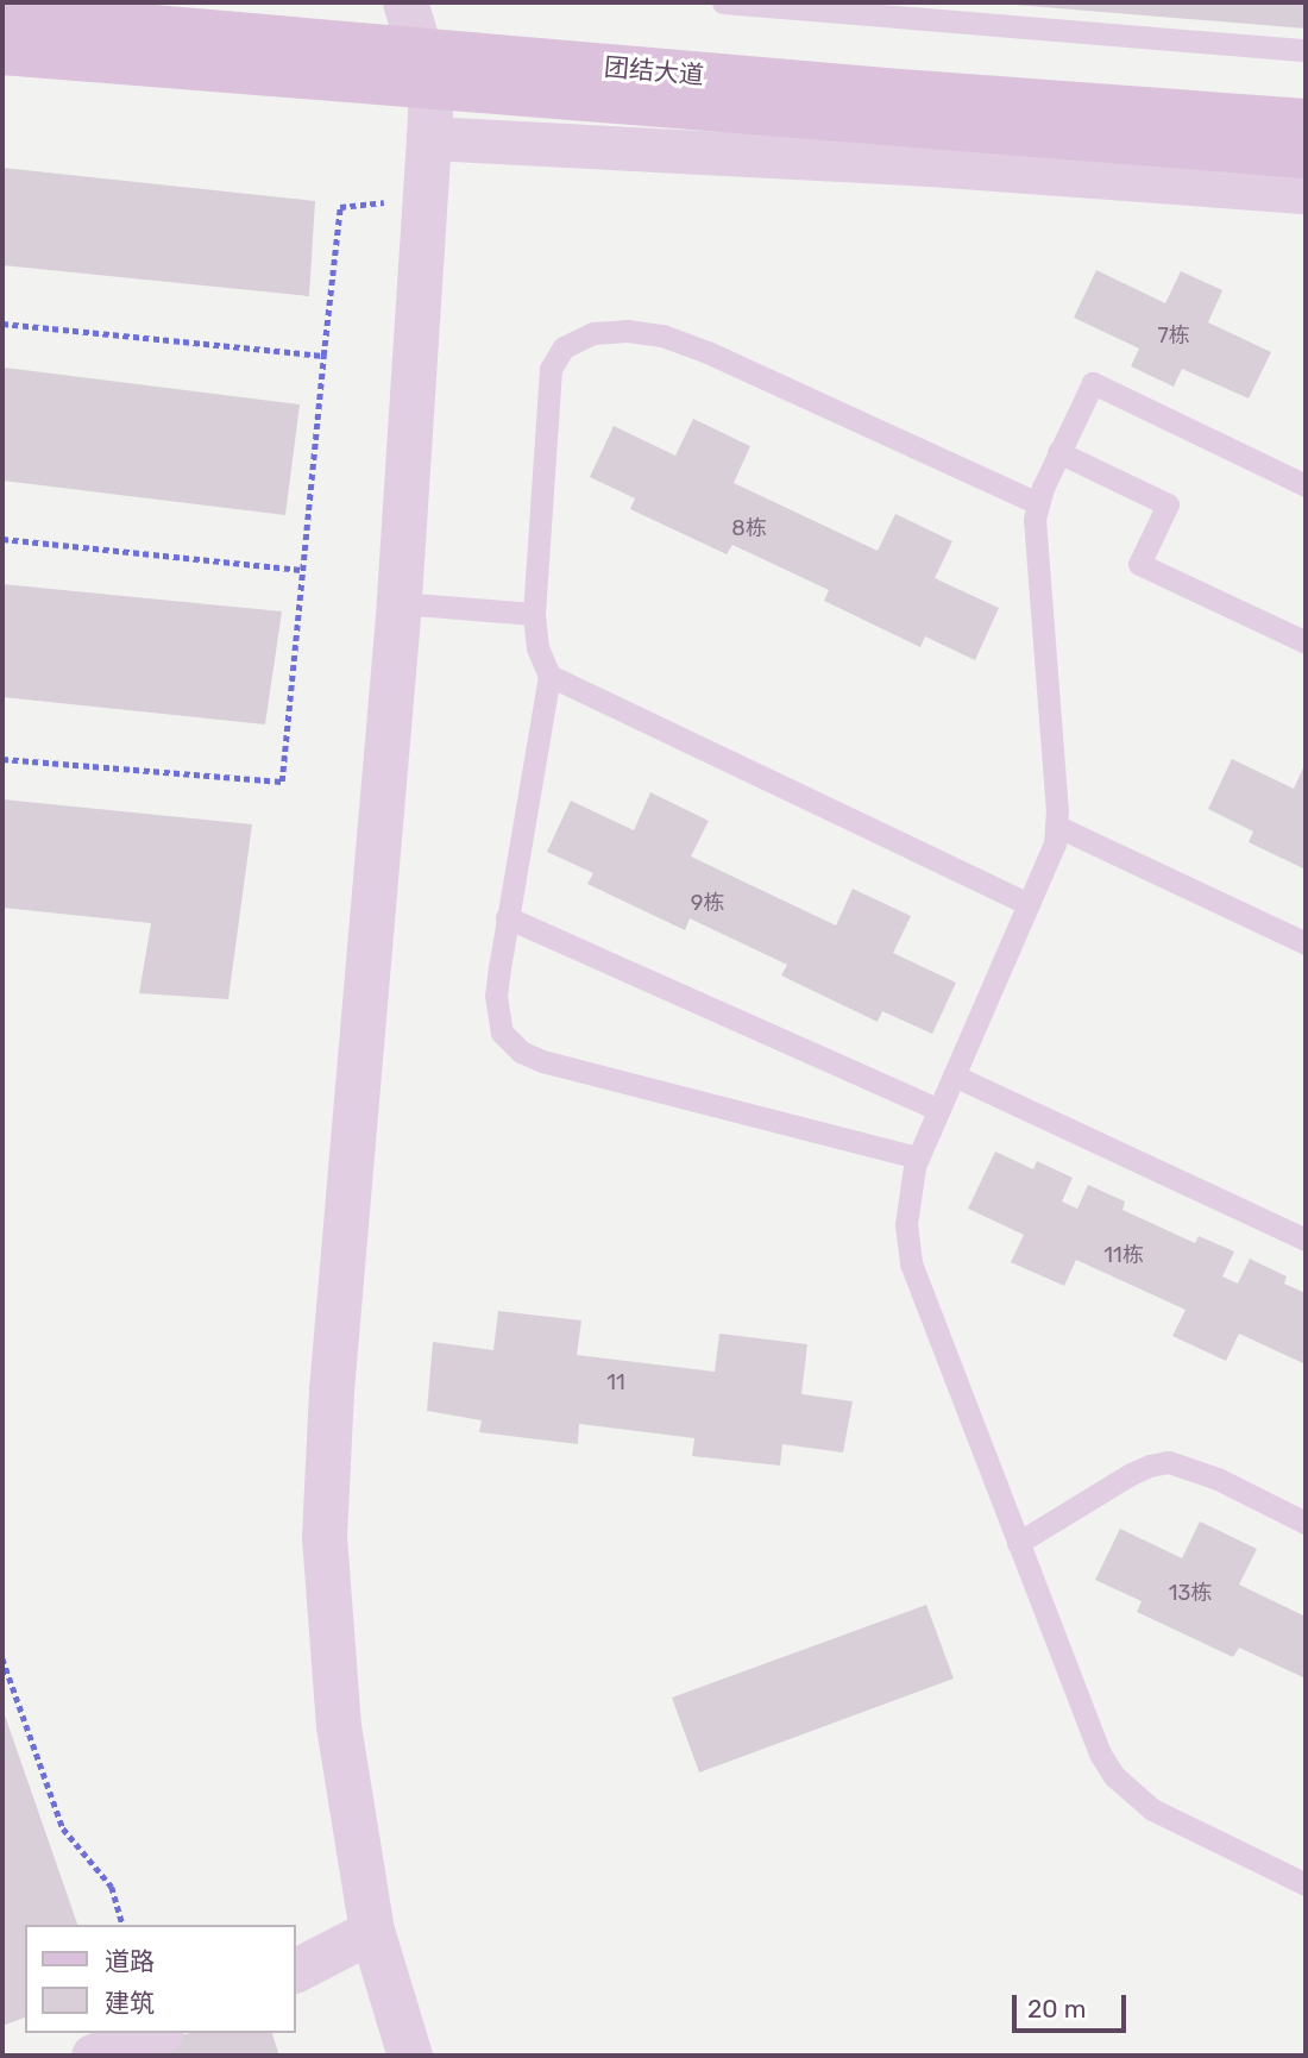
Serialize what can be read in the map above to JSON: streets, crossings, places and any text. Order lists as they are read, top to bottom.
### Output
{
  "streets": {
    "main road": ["团结大道"]
  },
  "house_numbers": [
    "7栋",
    "8栋",
    "9栋",
    "11栋",
    "11",
    "13栋"
  ],
  "legend": ["道路", "建筑"],
  "scale_bar": "20 m"
}
